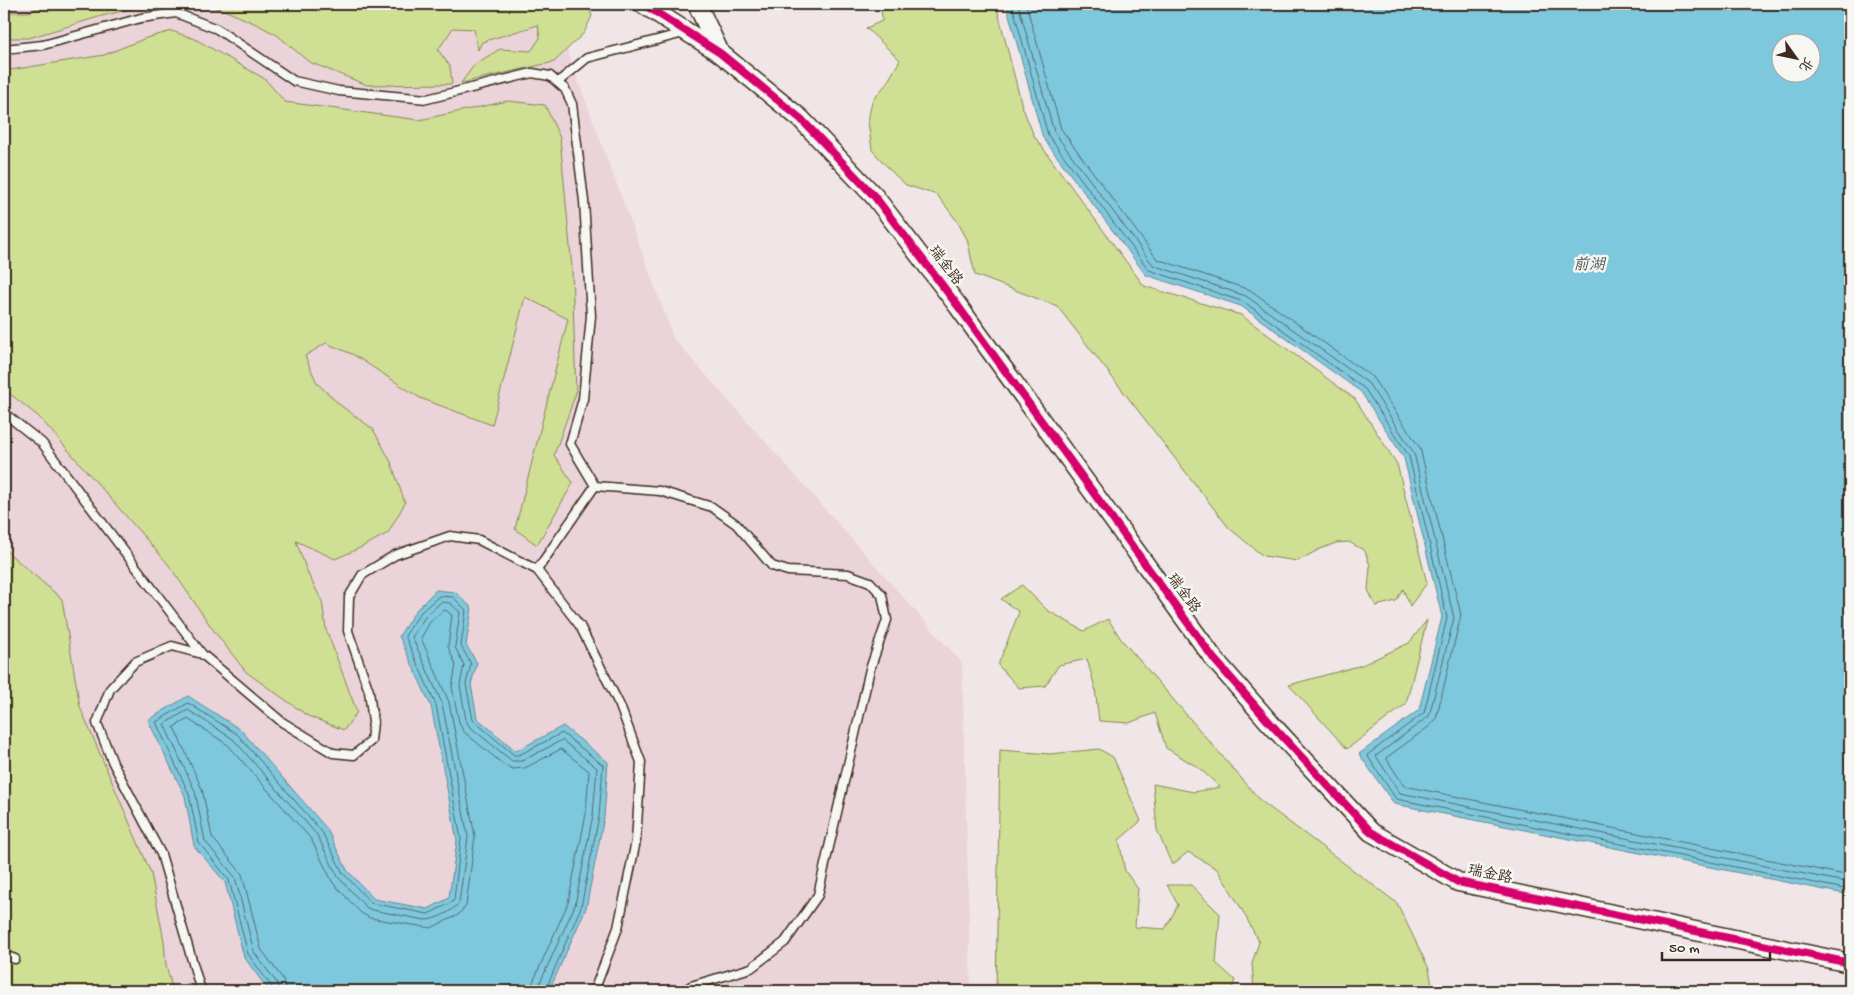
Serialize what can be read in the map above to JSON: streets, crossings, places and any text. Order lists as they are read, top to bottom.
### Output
{
  "streets": {
    "street": ["瑞金路"]
  },
  "water": ["前湖"],
  "scale_bar": "50 m",
  "north": "bottom right"
}
